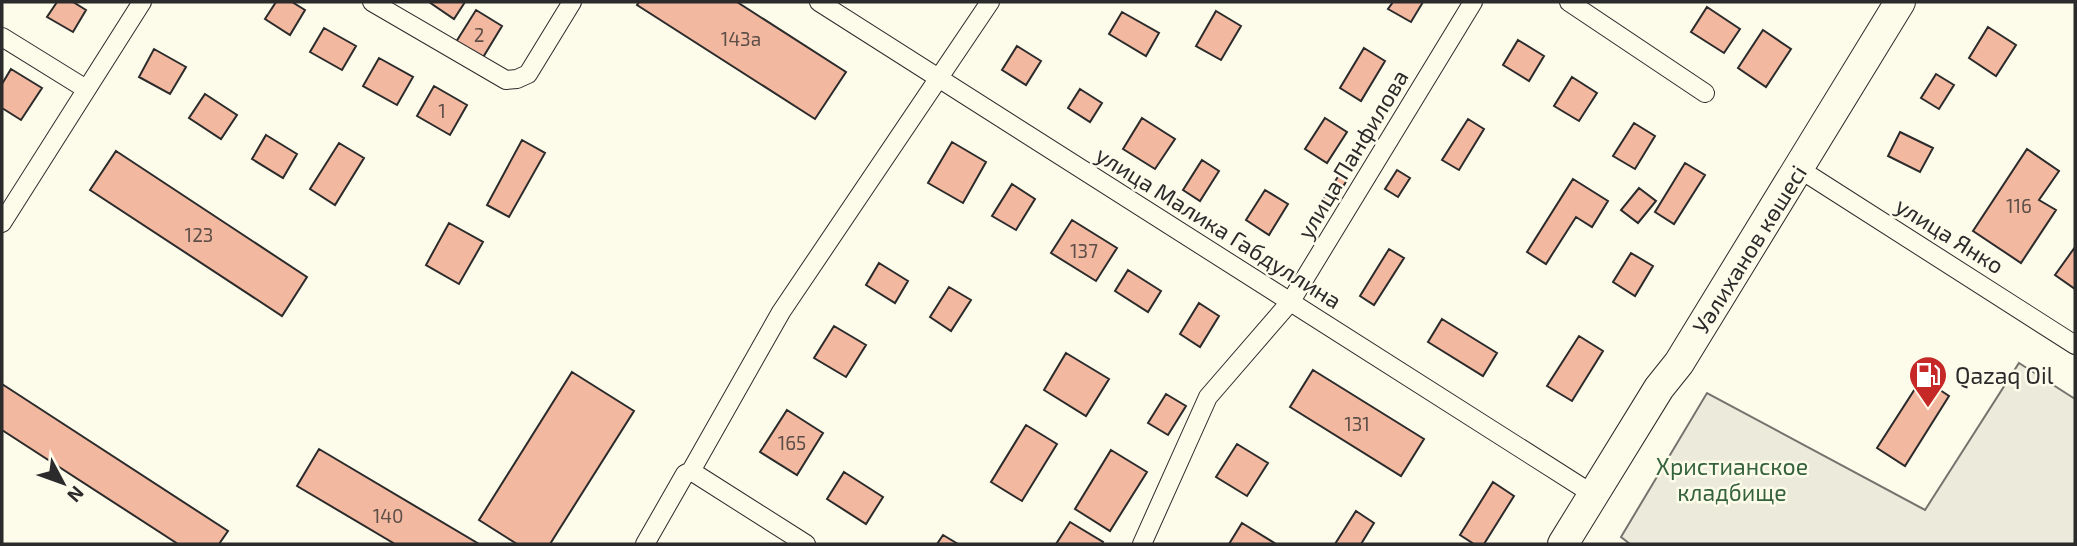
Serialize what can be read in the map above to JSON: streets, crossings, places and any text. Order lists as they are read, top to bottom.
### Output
{
  "streets": {
    "highway": ["Уәлиханов көшесі"],
    "street": ["улица Панфилова", "улица Малика Габдуллина", "улица Янко"]
  },
  "crossings": [
    ["улица Панфилова", "улица Малика Габдуллина"],
    ["улица Малика Габдуллина", "Уәлиханов көшесі"],
    ["улица Янко", "Уәлиханов көшесі"]
  ],
  "parks": ["Христианское кладбище"],
  "places": {
    "fuel station": ["Qazaq Oil"]
  },
  "house_numbers": [
    "2",
    "143а",
    "1",
    "116",
    "123",
    "137",
    "131",
    "165",
    "140"
  ],
  "north": "bottom right"
}
